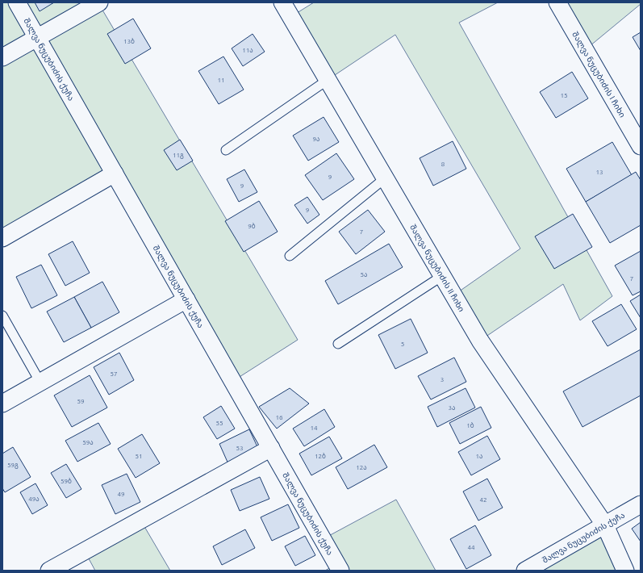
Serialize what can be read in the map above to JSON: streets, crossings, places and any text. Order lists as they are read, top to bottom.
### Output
{
  "streets": {
    "street": ["შალვა ნუცუბიძის ქუჩა", "შალვა ნუცუბიძის I ჩიხი", "შალვა ნუცუბიძის II ჩიხი"]
  },
  "crossings": [
    ["შალვა ნუცუბიძის ქუჩა", "შალვა ნუცუბიძის II ჩიხი"]
  ],
  "house_numbers": [
    "13ბ",
    "11ა",
    "11",
    "15",
    "9ა",
    "11გ",
    "8",
    "13",
    "9",
    "9",
    "9",
    "9ბ",
    "7",
    "5ა",
    "7",
    "5",
    "57",
    "3",
    "59",
    "3ა",
    "16",
    "55",
    "1ბ",
    "14",
    "59ა",
    "53",
    "51",
    "12ბ",
    "1ა",
    "59გ",
    "12ა",
    "59ბ",
    "49",
    "49ა",
    "42",
    "44"
  ]
}
